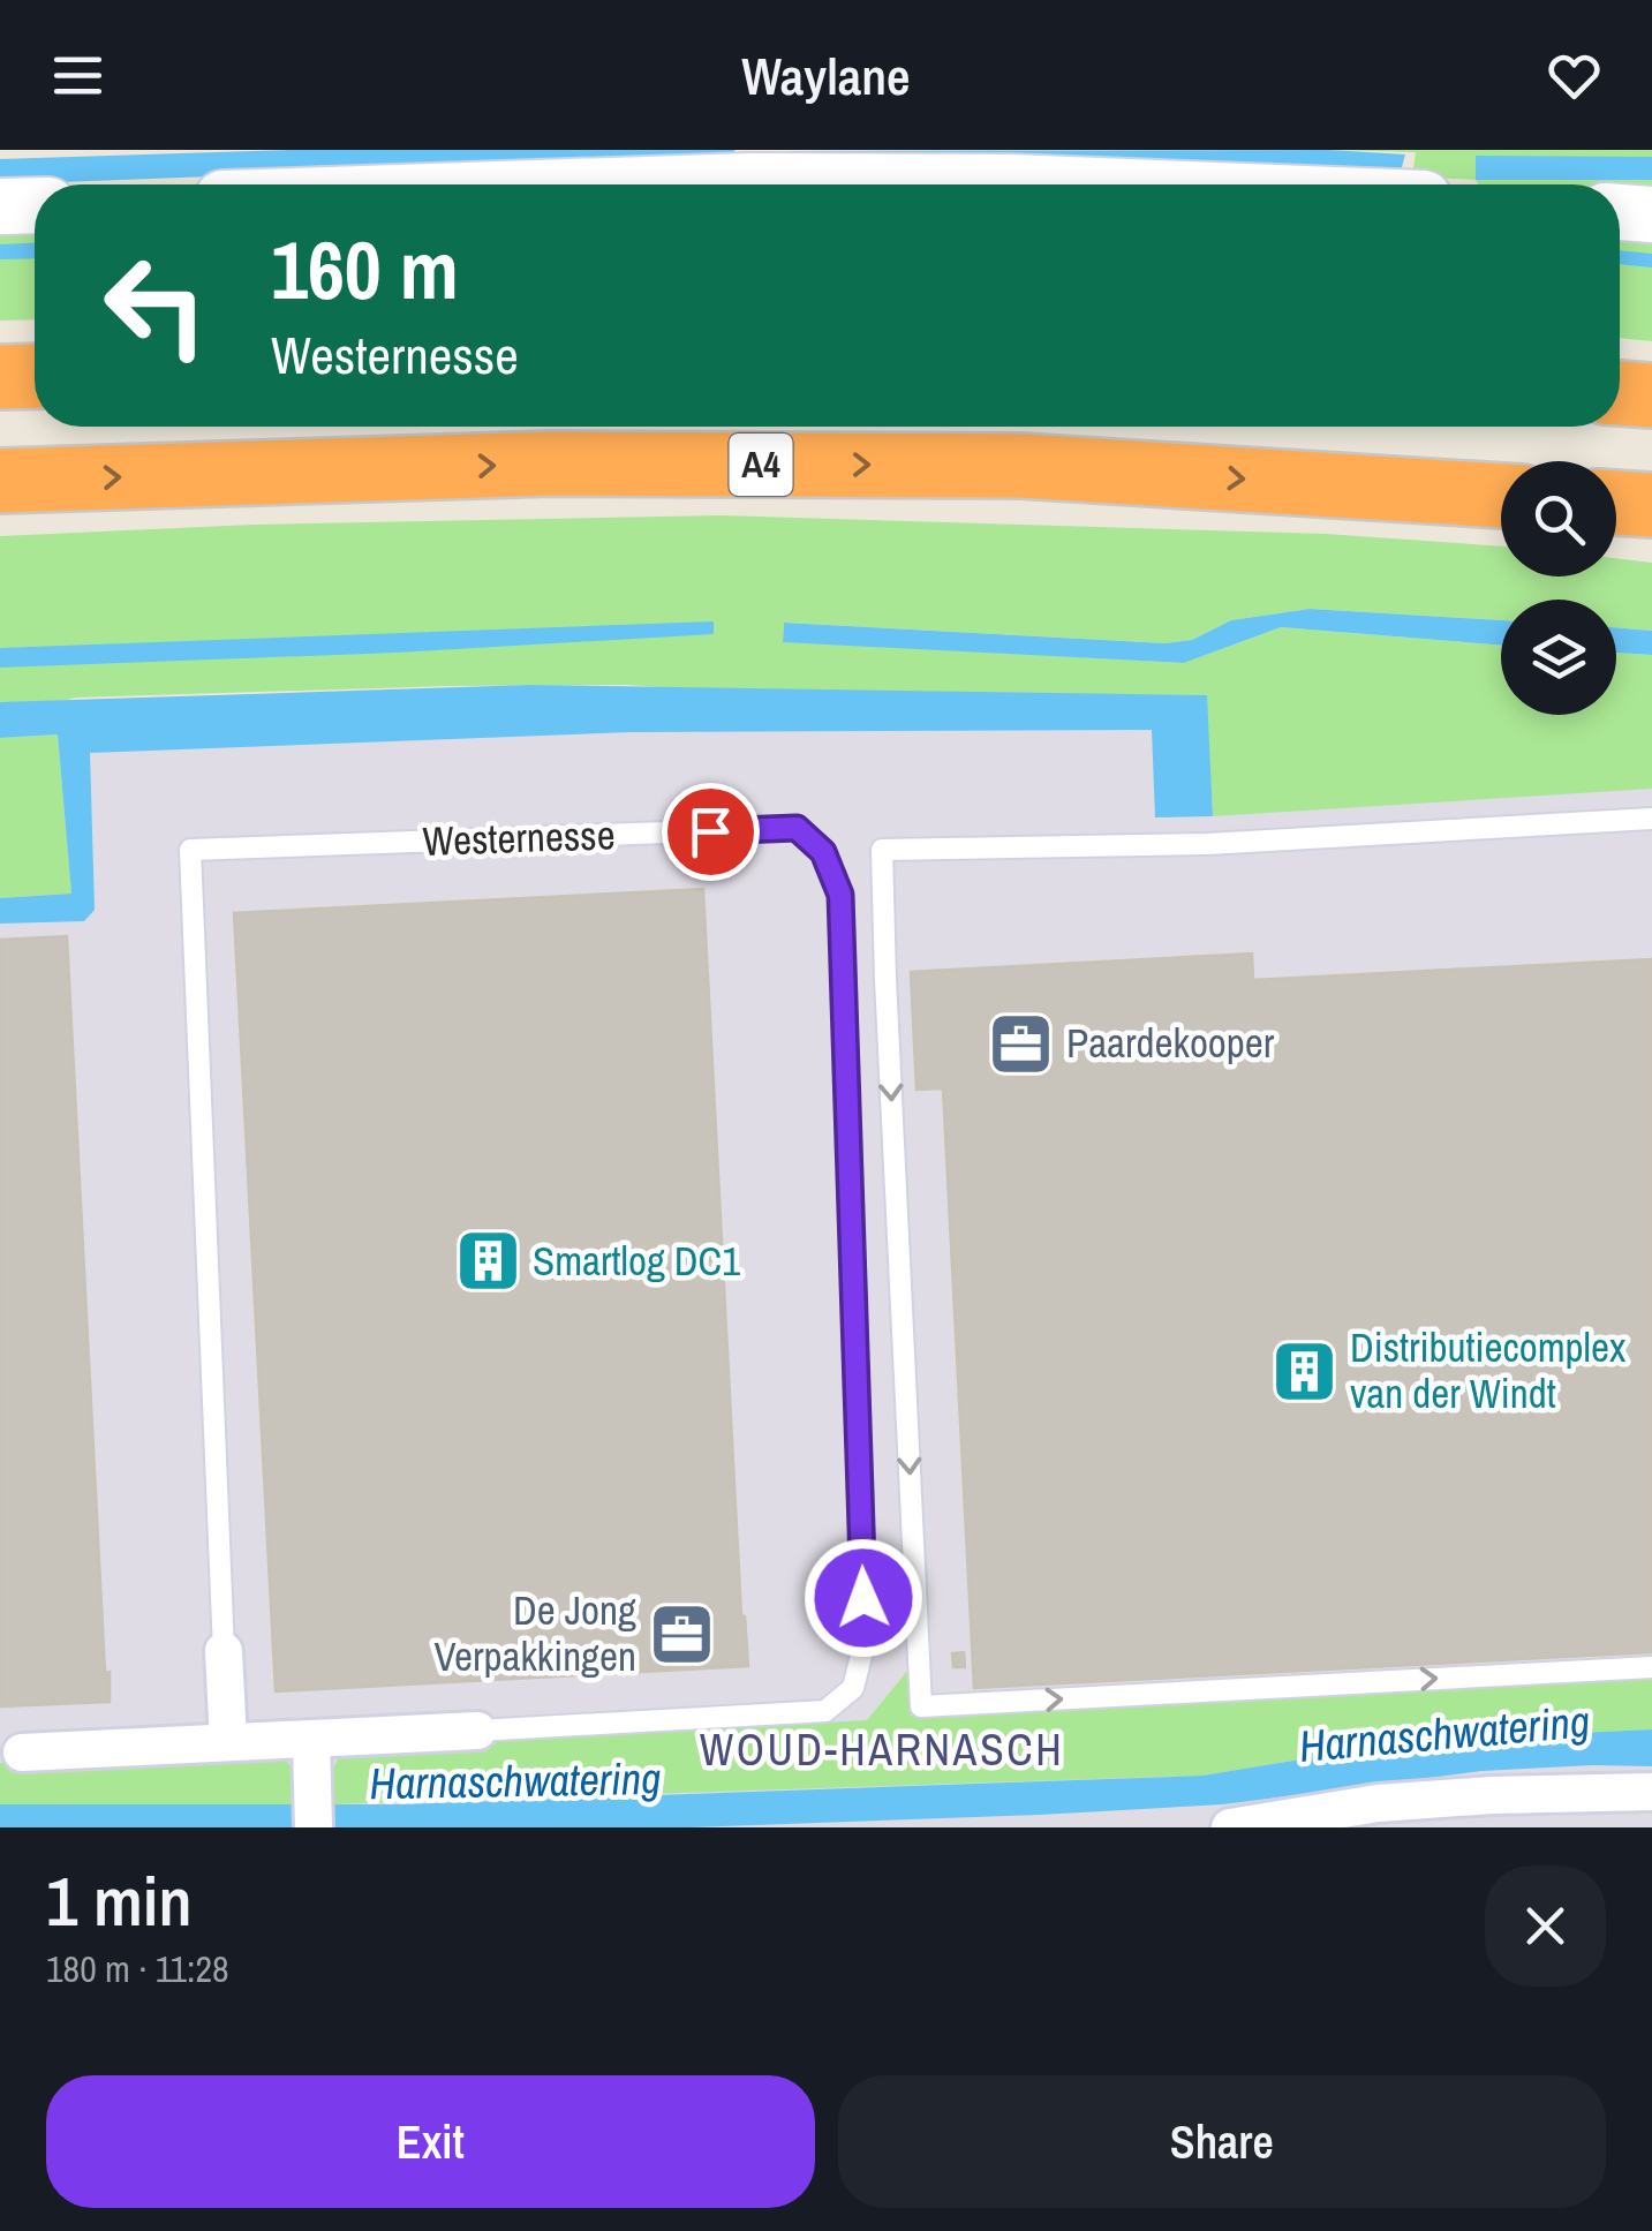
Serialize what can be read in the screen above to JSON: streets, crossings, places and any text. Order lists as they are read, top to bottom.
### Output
{
  "streets": {
    "highway": ["A4"],
    "street": ["Westernesse"]
  },
  "districts": ["WOUD-HARNASCH"],
  "water": ["Harnaschwatering"],
  "places": {
    "office": ["Paardekooper", "De Jong Verpakkingen"],
    "building": ["Smartlog DC1", "Distributiecomplex van der Windt"]
  },
  "page": {
    "header": "Waylane",
    "turn": ["160 m", "Westernesse"],
    "heading": ["1 min", "180 m · 11:28"],
    "buttons": ["Exit", "Share"]
  }
}
